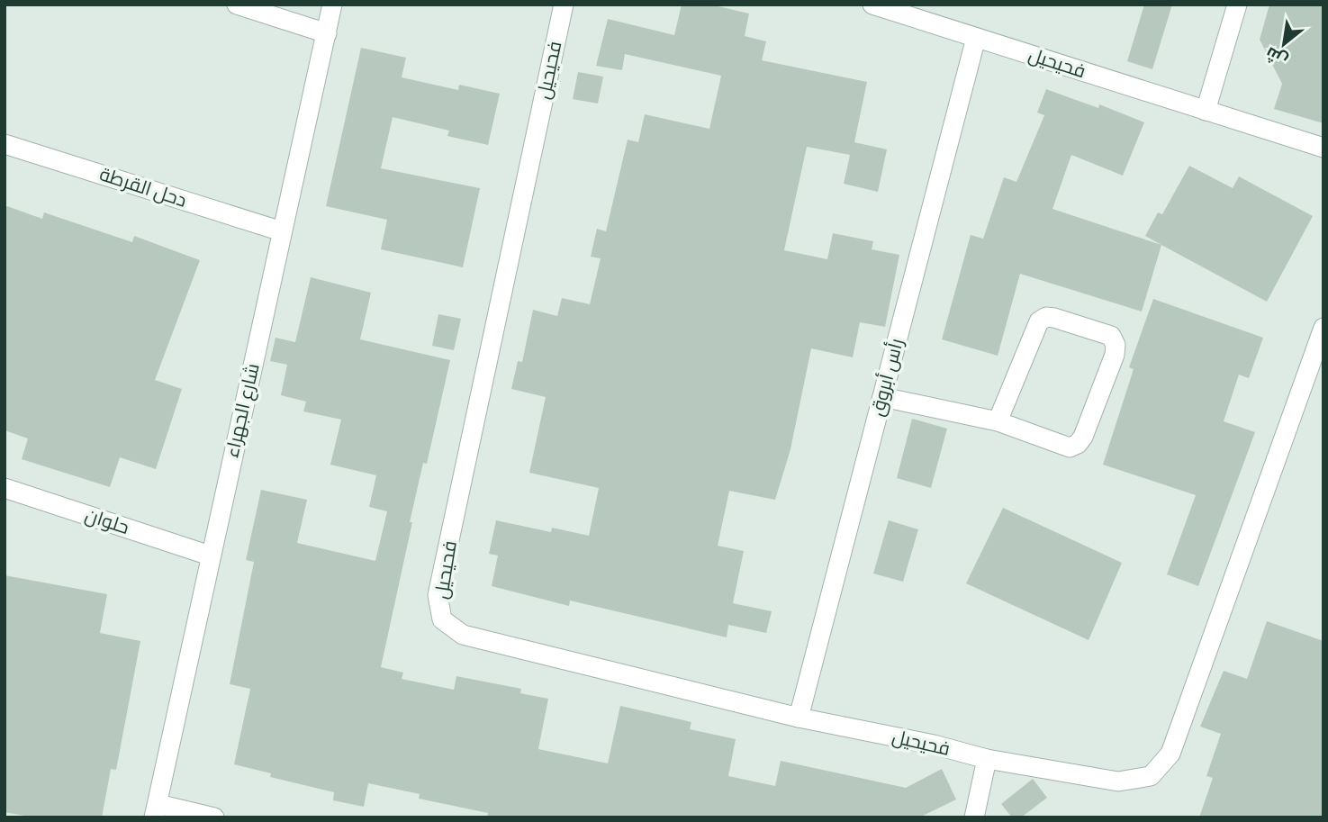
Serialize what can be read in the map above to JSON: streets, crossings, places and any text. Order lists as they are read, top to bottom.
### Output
{
  "streets": {
    "street": [
      "فحيحيل",
      "دحل القرطة",
      "رأس أبروق",
      "شارع الجهراء",
      "حلوان"
    ]
  },
  "crossings": [
    ["فحيحيل", "رأس أبروق"],
    ["دحل القرطة", "شارع الجهراء"],
    ["شارع الجهراء", "حلوان"]
  ],
  "north": "bottom left"
}
